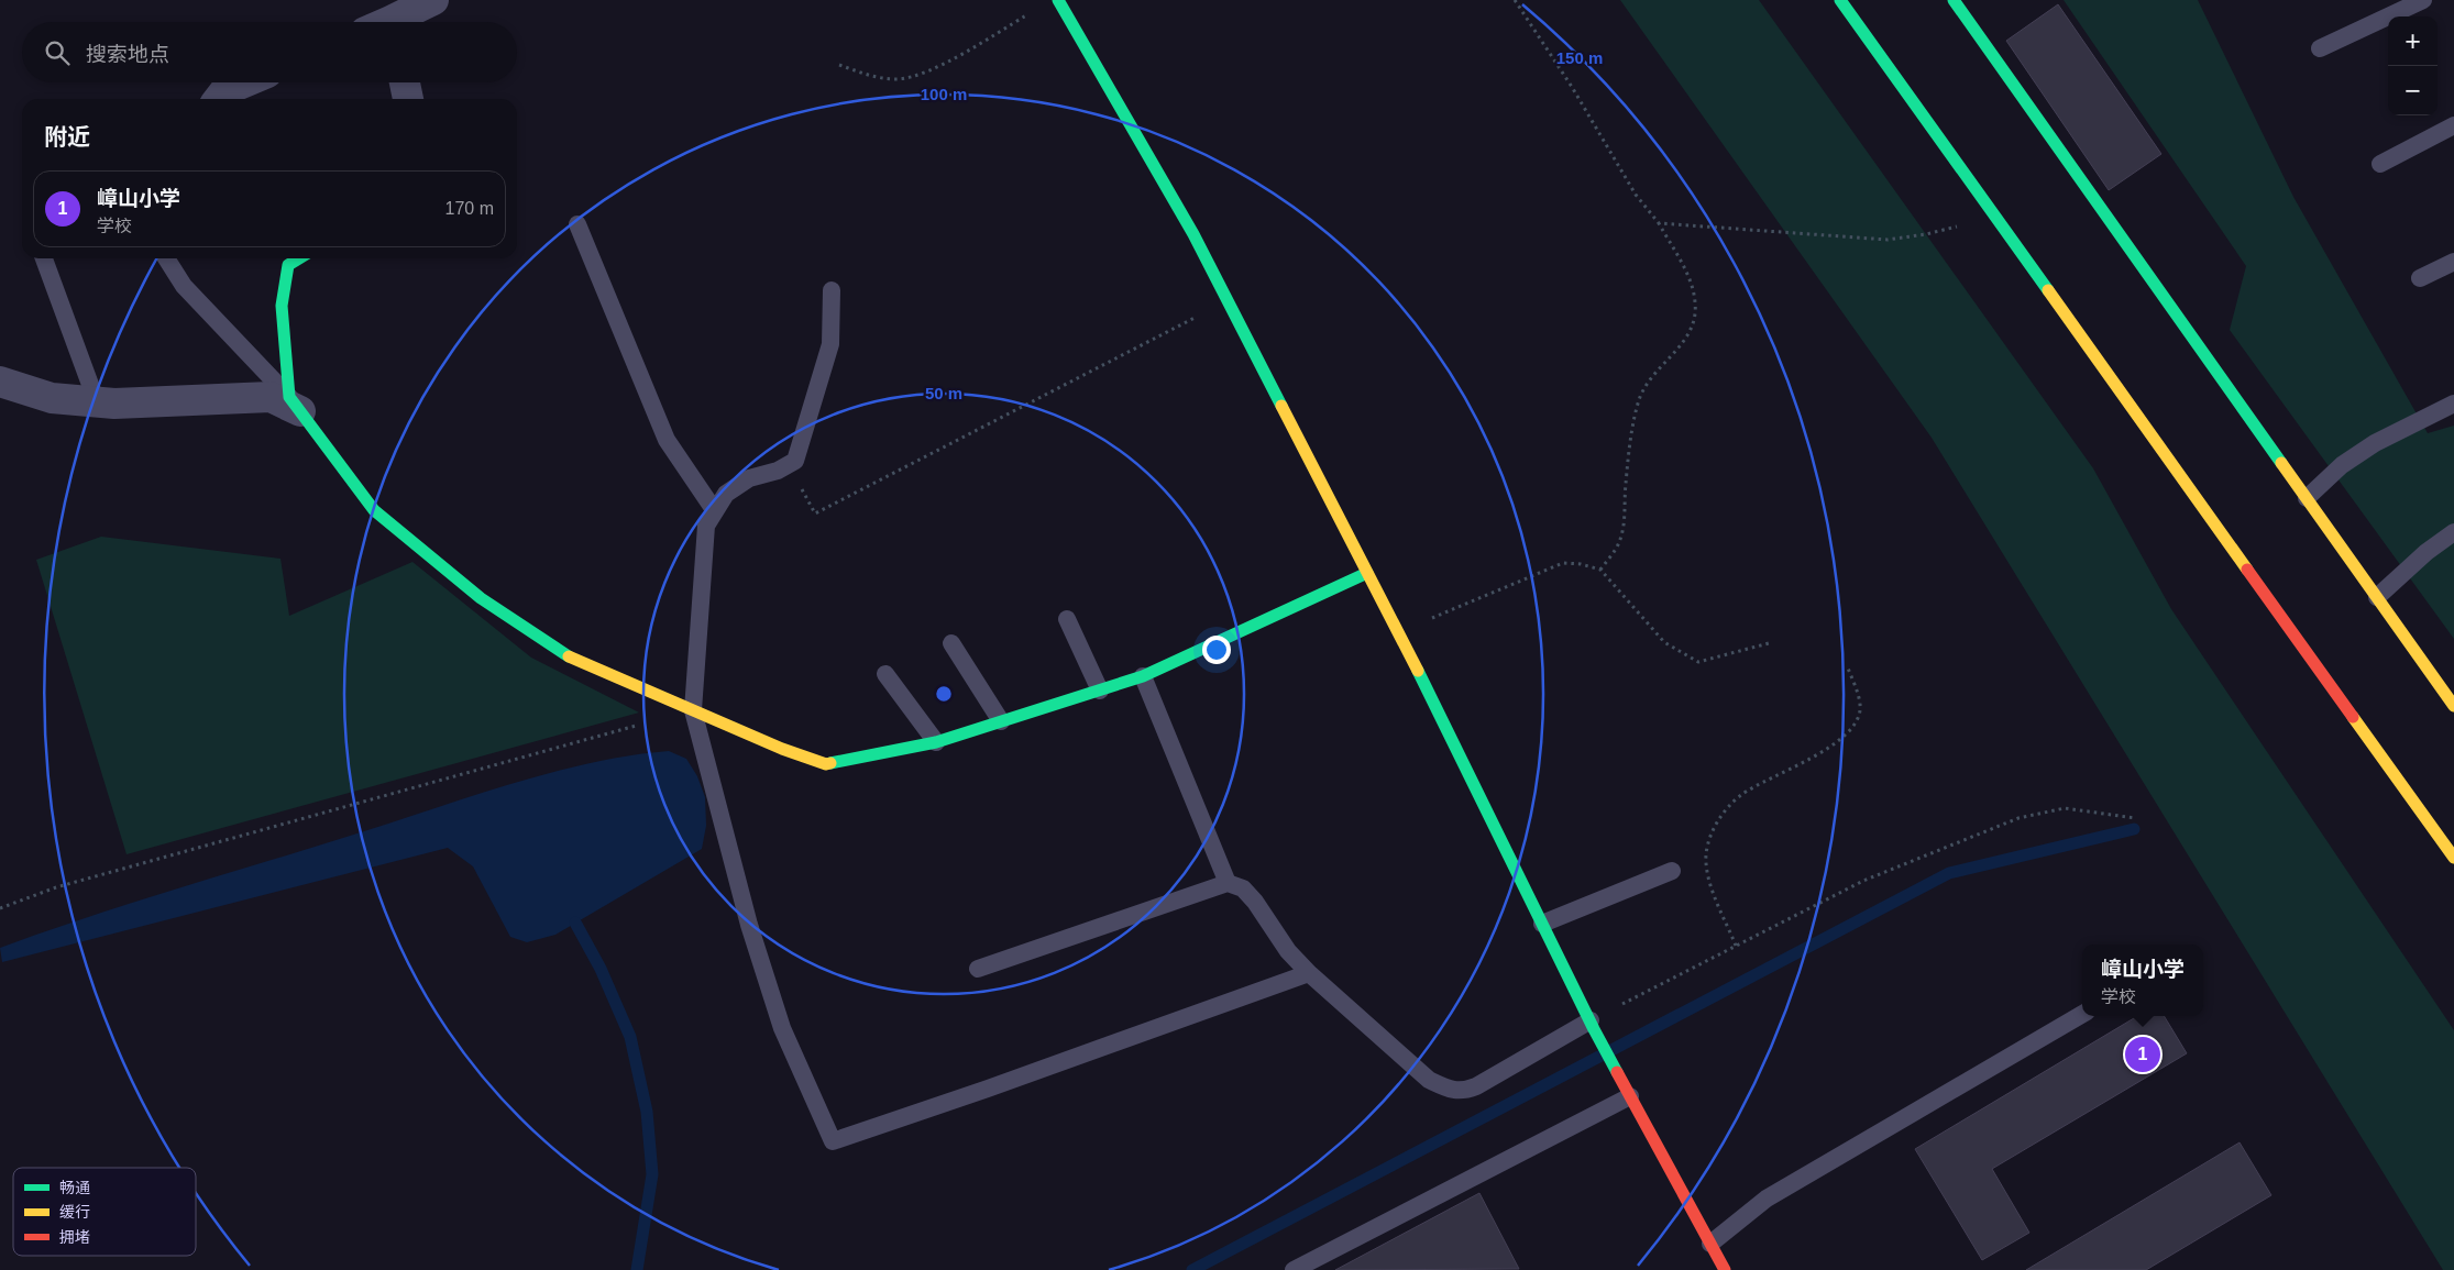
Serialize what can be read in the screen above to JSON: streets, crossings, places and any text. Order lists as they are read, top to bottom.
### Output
{
  "legend": ["畅通", "缓行", "拥堵"],
  "page": {
    "map_buttons": ["+", "−"],
    "search": "搜索地点",
    "heading": "附近",
    "list": [
      {
        "mark": "1",
        "name": "嶂山小学",
        "note": "学校",
        "value": "170 m"
      }
    ],
    "popup": ["嶂山小学", "学校"],
    "pins": "1"
  },
  "rings": ["150 m", "100 m", "50 m"]
}
